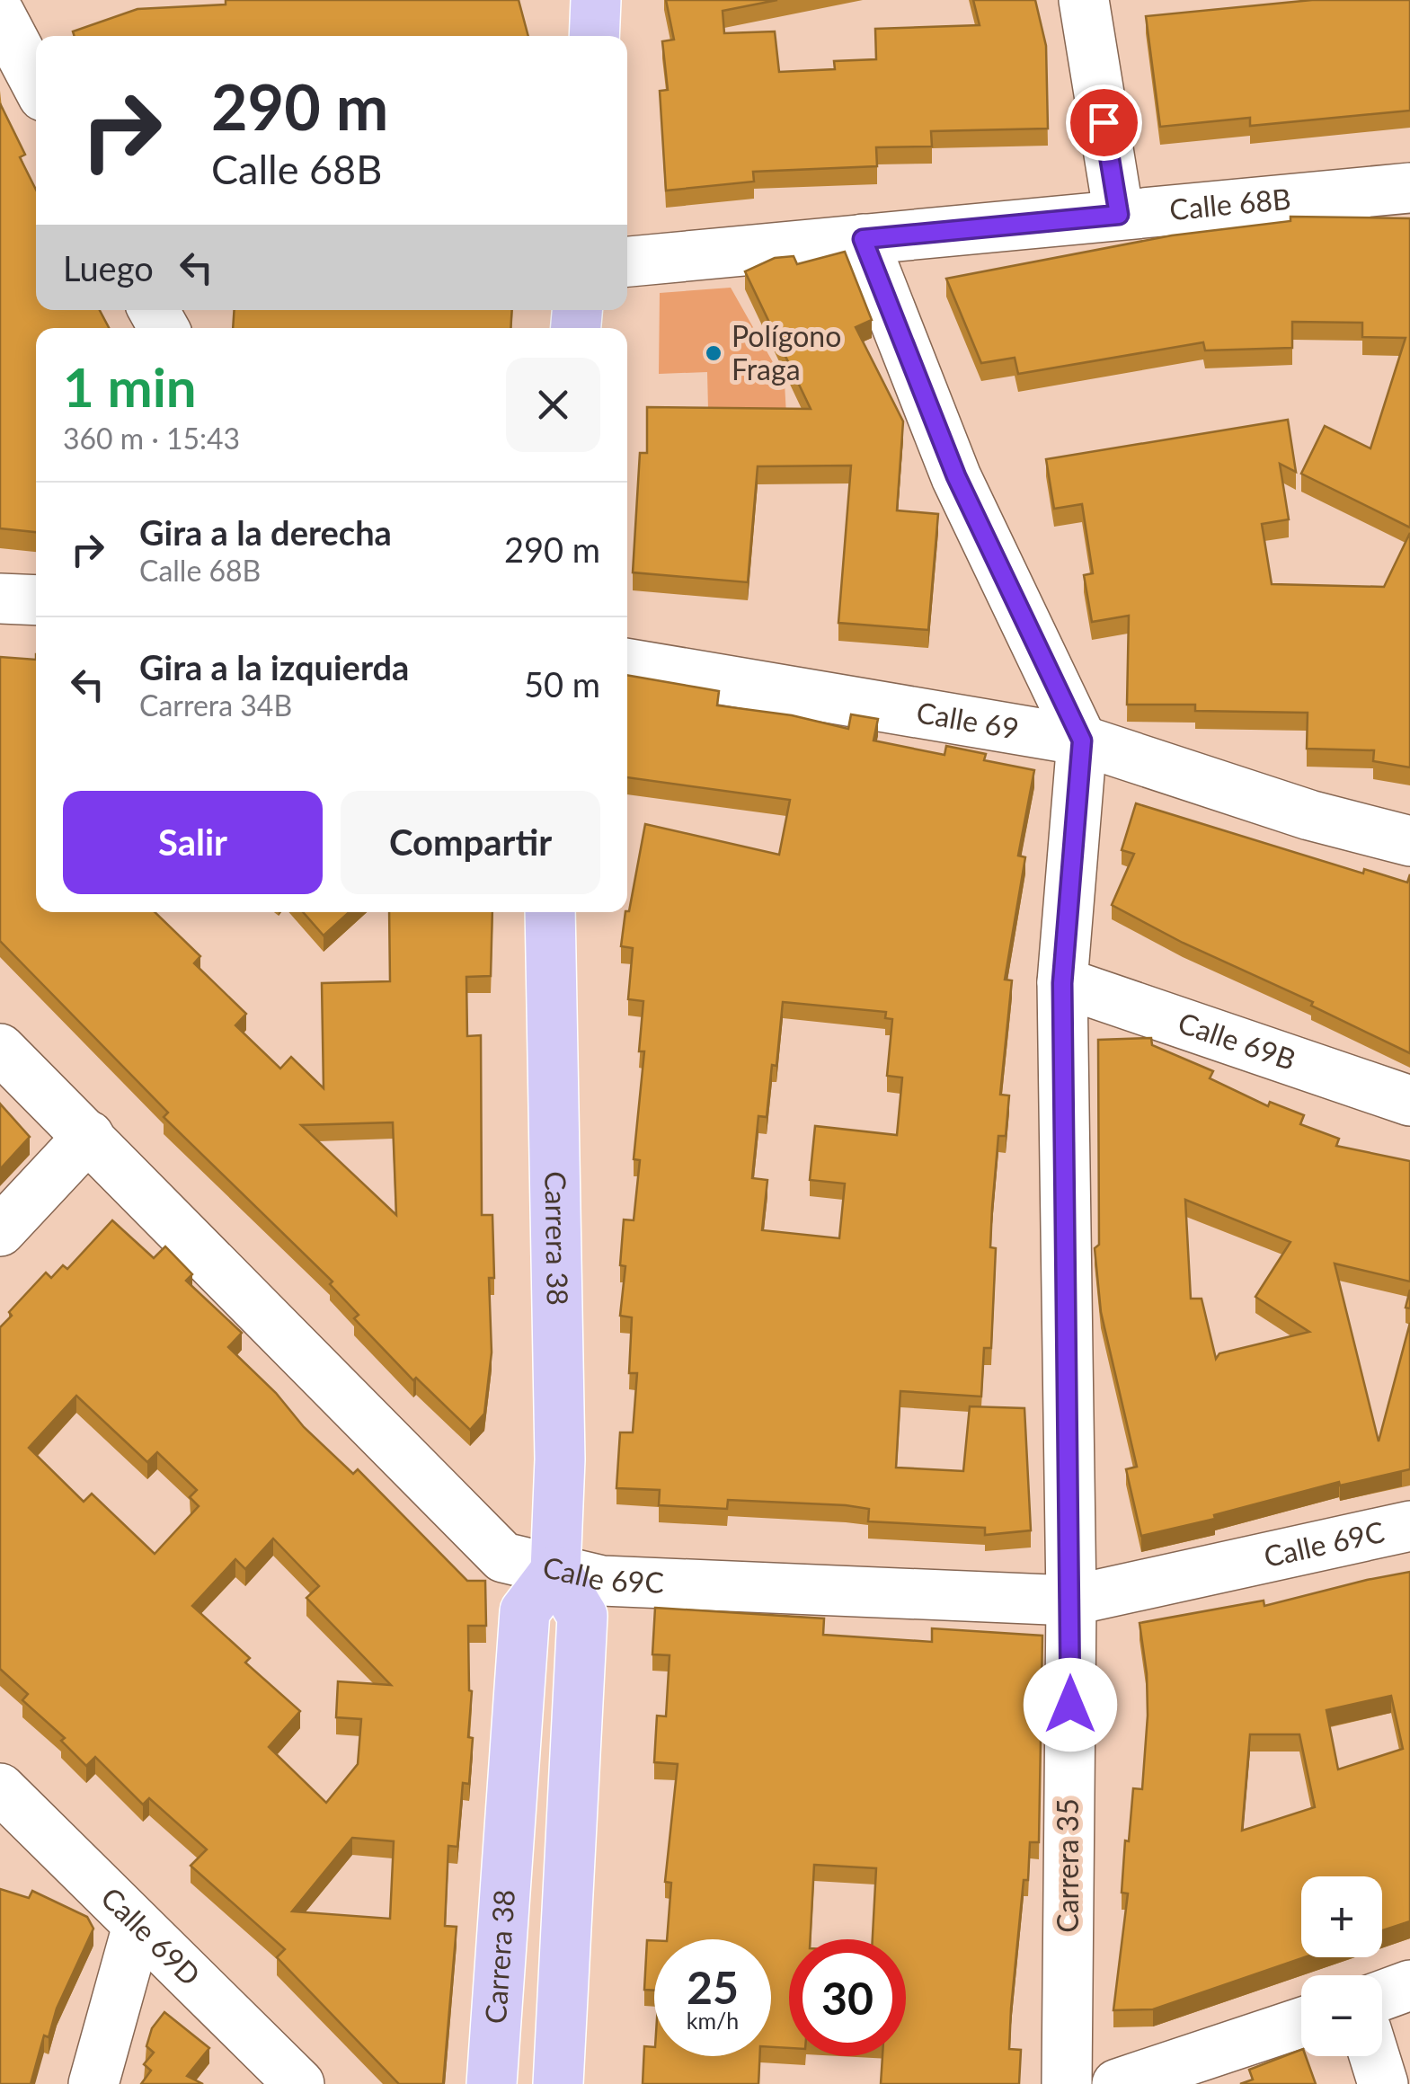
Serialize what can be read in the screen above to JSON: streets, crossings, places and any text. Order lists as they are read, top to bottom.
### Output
{
  "streets": {
    "main road": ["Carrera 38"],
    "street": [
      "Calle 68B",
      "Calle 69",
      "Calle 69B",
      "Calle 69C",
      "Carrera 35",
      "Calle 69D"
    ]
  },
  "crossings": [
    ["Calle 69", "Carrera 35"],
    ["Calle 69B", "Carrera 35"],
    ["Carrera 38", "Calle 69C"],
    ["Calle 69C", "Carrera 35"]
  ],
  "places": ["Polígono Fraga"],
  "page": {
    "turn": ["290 m", "Calle 68B"],
    "then": "Luego",
    "heading": ["1 min", "360 m · 15:43"],
    "list": [
      {
        "name": "Gira a la derecha",
        "note": "Calle 68B",
        "value": "290 m"
      },
      {
        "name": "Gira a la izquierda",
        "note": "Carrera 34B",
        "value": "50 m"
      }
    ],
    "buttons": ["Salir", "Compartir"],
    "map_buttons": ["+", "−"],
    "speed": "25 km/h",
    "limit": "30"
  }
}
